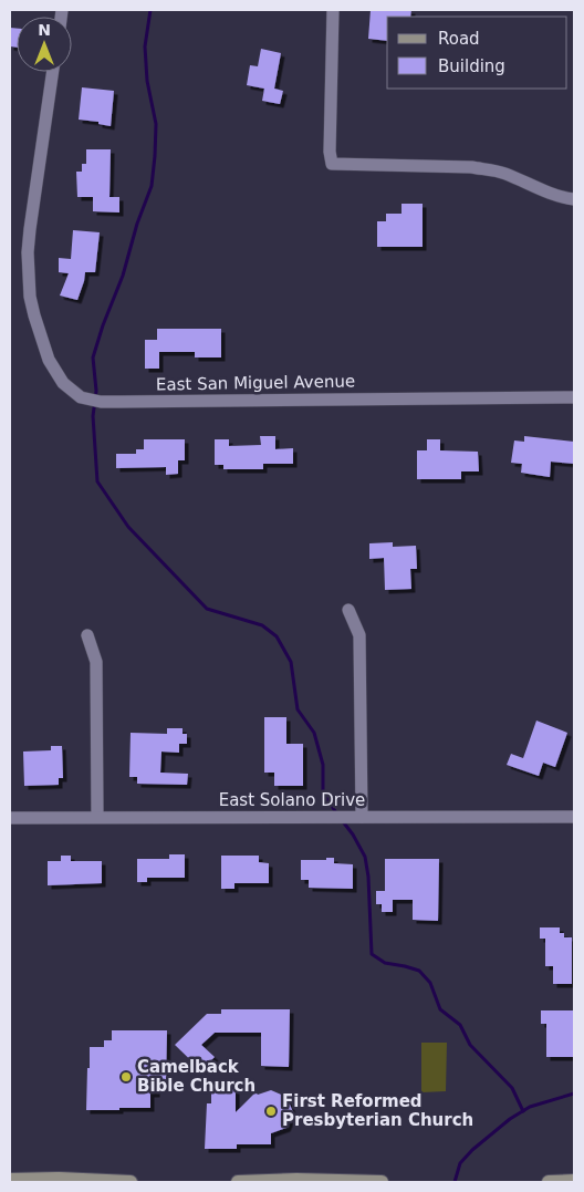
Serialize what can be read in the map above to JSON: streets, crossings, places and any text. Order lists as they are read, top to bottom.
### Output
{
  "streets": {
    "street": ["East San Miguel Avenue", "East Solano Drive"]
  },
  "places": ["Camelback Bible Church", "First Reformed Presbyterian Church"],
  "legend": ["Road", "Building"],
  "north": "top"
}
